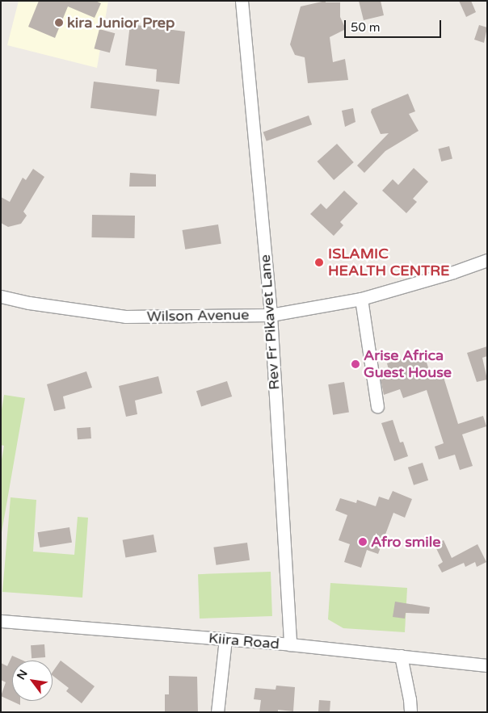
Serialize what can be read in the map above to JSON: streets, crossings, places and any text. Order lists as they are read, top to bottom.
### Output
{
  "streets": {
    "street": ["Wilson Avenue", "Rev Fr Pikavet Lane", "Kiira Road"]
  },
  "crossings": [
    ["Wilson Avenue", "Rev Fr Pikavet Lane"],
    ["Rev Fr Pikavet Lane", "Kiira Road"]
  ],
  "places": [
    "kira Junior Prep",
    "ISLAMIC HEALTH CENTRE",
    "Arise Africa Guest House",
    "Afro smile"
  ],
  "scale_bar": "50 m",
  "north": "top left"
}
